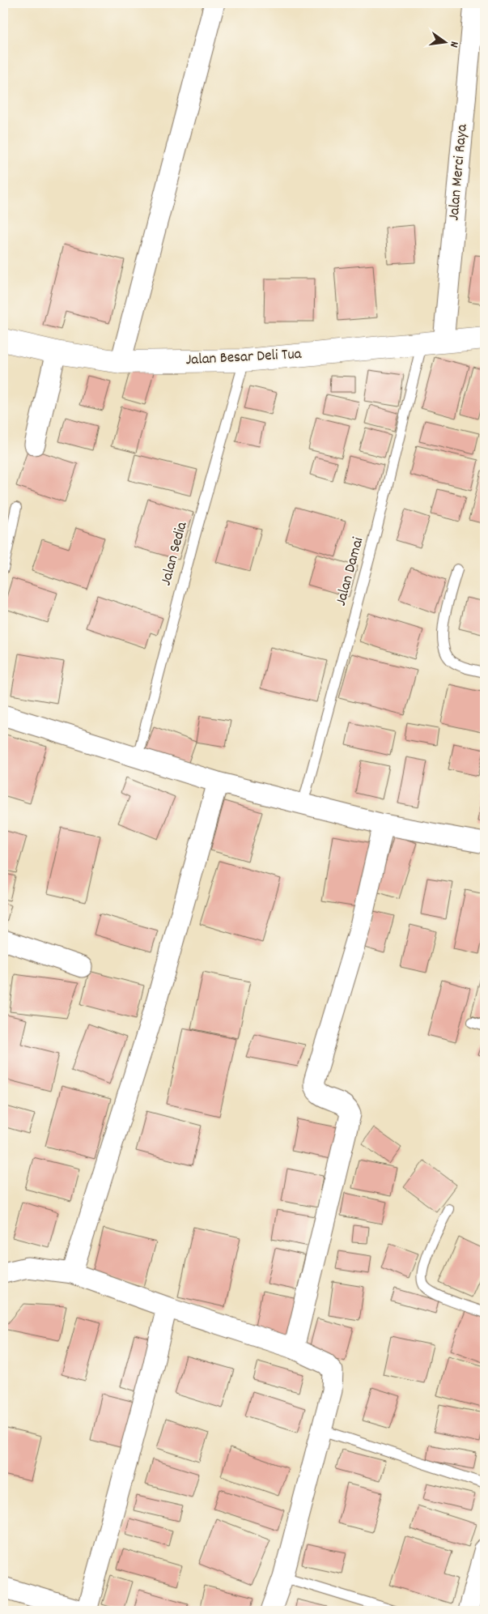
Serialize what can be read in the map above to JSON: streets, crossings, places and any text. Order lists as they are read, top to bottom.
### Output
{
  "streets": {
    "main road": ["Jalan Besar Deli Tua"],
    "street": ["Jalan Merci Raya"],
    "lane": ["Jalan Sedia", "Jalan Damai"]
  },
  "crossings": [
    ["Jalan Merci Raya", "Jalan Besar Deli Tua"],
    ["Jalan Besar Deli Tua", "Jalan Sedia"],
    ["Jalan Besar Deli Tua", "Jalan Damai"]
  ],
  "north": "right"
}
